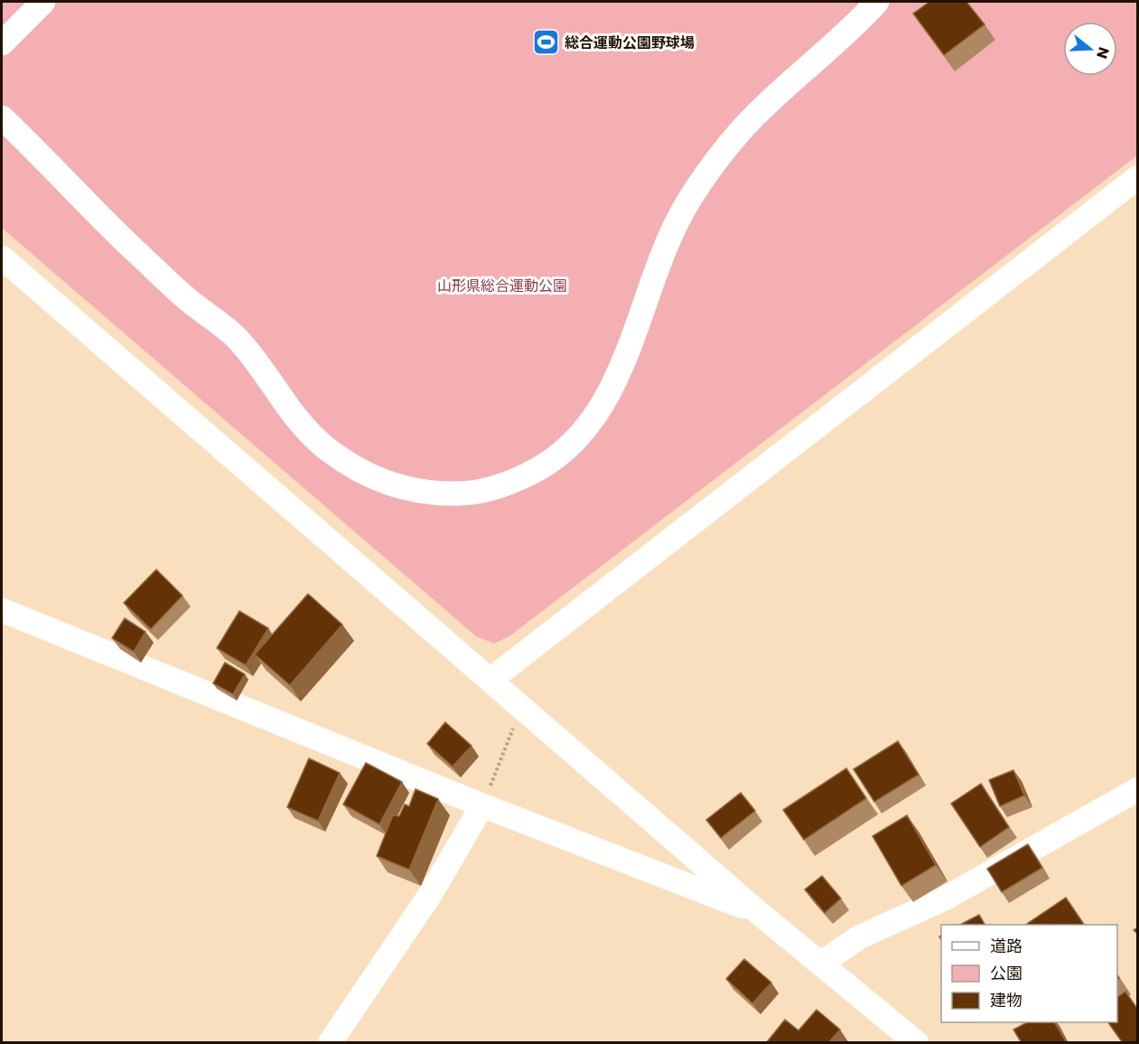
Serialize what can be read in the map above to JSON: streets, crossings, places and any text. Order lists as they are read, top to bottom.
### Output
{
  "parks": ["山形県総合運動公園"],
  "places": {
    "sports": ["総合運動公園野球場"]
  },
  "legend": ["道路", "公園", "建物"],
  "north": "right"
}
